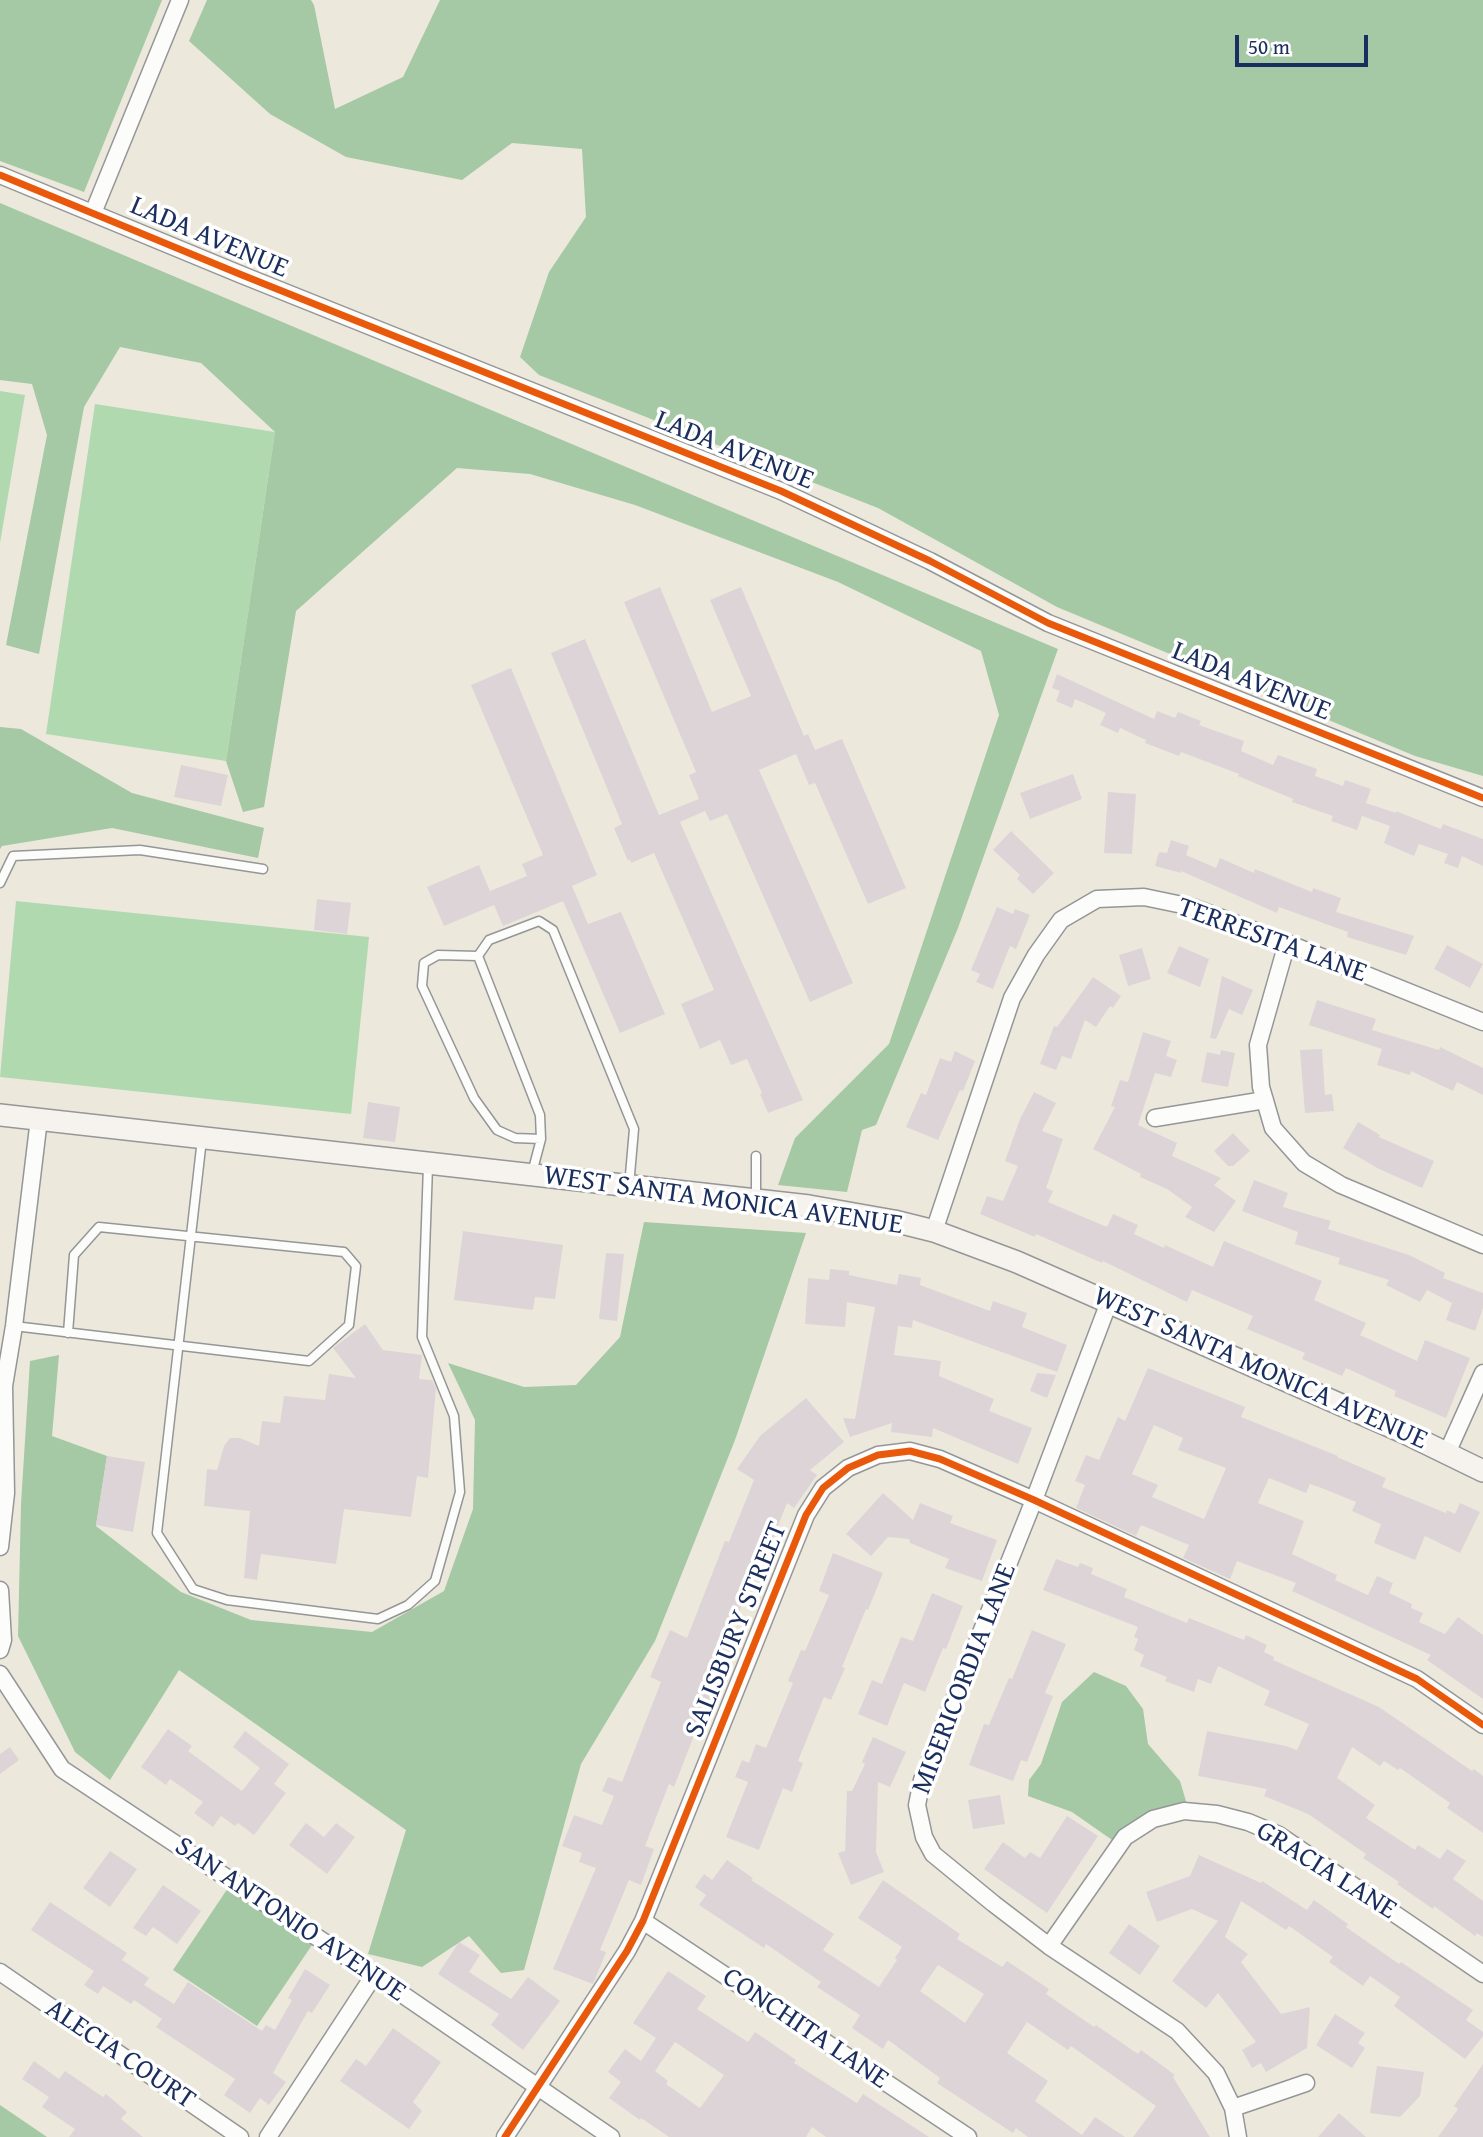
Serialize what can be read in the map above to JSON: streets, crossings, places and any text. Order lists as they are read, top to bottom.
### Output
{
  "streets": {
    "main road": ["WEST SANTA MONICA AVENUE"],
    "street": [
      "LADA AVENUE",
      "TERRESITA LANE",
      "SALISBURY STREET",
      "MISERICORDIA LANE",
      "GRACIA LANE",
      "SAN ANTONIO AVENUE",
      "CONCHITA LANE",
      "ALECIA COURT"
    ]
  },
  "crossings": [
    ["TERRESITA LANE", "WEST SANTA MONICA AVENUE"],
    ["WEST SANTA MONICA AVENUE", "MISERICORDIA LANE"],
    ["SALISBURY STREET", "MISERICORDIA LANE"],
    ["SALISBURY STREET", "SAN ANTONIO AVENUE"],
    ["SALISBURY STREET", "CONCHITA LANE"],
    ["MISERICORDIA LANE", "GRACIA LANE"]
  ],
  "scale_bar": "50 m"
}
